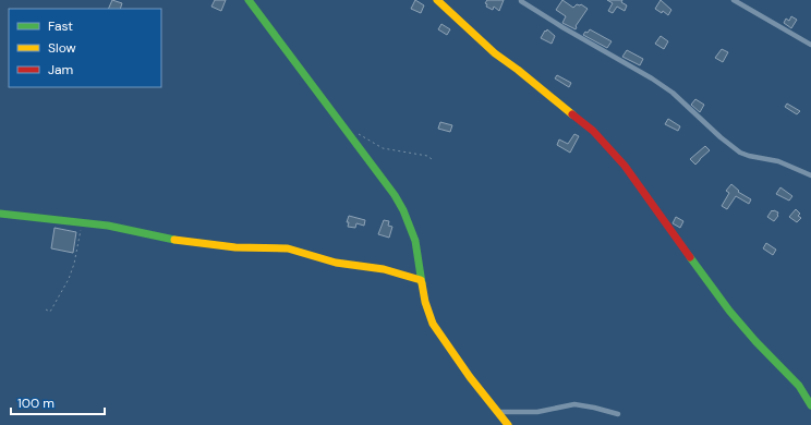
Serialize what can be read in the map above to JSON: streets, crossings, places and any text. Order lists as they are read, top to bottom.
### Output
{
  "legend": ["Fast", "Slow", "Jam"],
  "scale_bar": "100 m"
}
